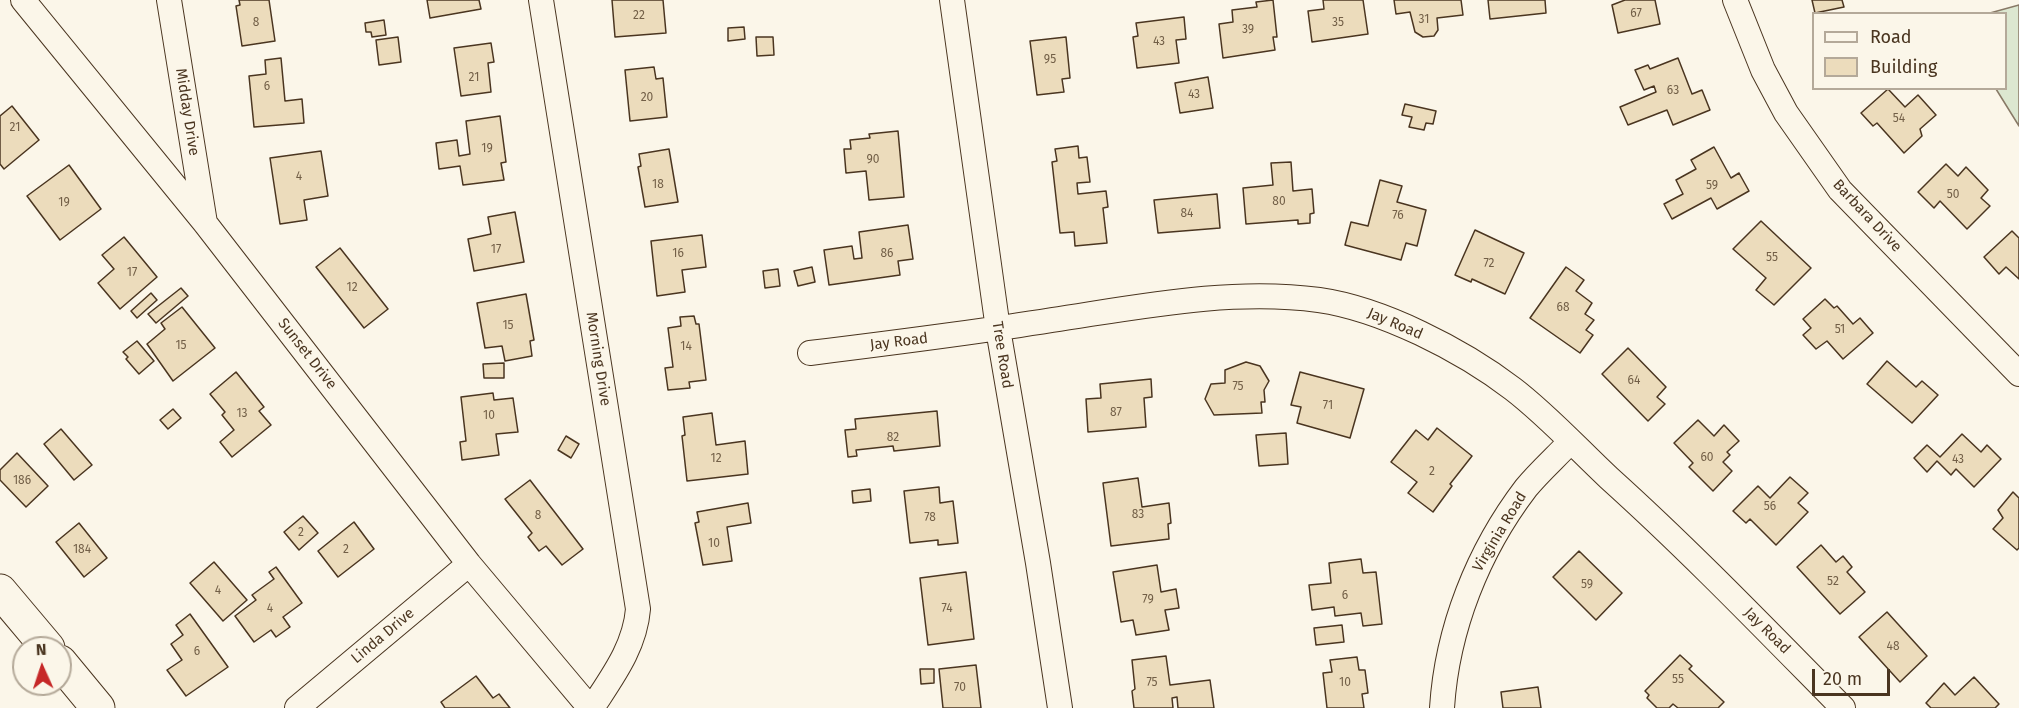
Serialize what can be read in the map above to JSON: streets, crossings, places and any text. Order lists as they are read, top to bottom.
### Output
{
  "streets": {
    "street": [
      "Midday Drive",
      "Barbara Drive",
      "Jay Road",
      "Sunset Drive",
      "Tree Road",
      "Morning Drive",
      "Virginia Road",
      "Linda Drive"
    ]
  },
  "crossings": [
    ["Midday Drive", "Sunset Drive"],
    ["Jay Road", "Tree Road"],
    ["Jay Road", "Virginia Road"],
    ["Sunset Drive", "Morning Drive"],
    ["Sunset Drive", "Linda Drive"]
  ],
  "house_numbers": [
    "67",
    "22",
    "31",
    "8",
    "35",
    "39",
    "43",
    "95",
    "21",
    "6",
    "63",
    "43",
    "20",
    "54",
    "21",
    "19",
    "90",
    "4",
    "18",
    "59",
    "50",
    "80",
    "19",
    "84",
    "76",
    "17",
    "16",
    "86",
    "55",
    "72",
    "17",
    "12",
    "68",
    "15",
    "51",
    "15",
    "14",
    "64",
    "75",
    "71",
    "87",
    "13",
    "10",
    "82",
    "60",
    "12",
    "43",
    "2",
    "186",
    "56",
    "83",
    "8",
    "78",
    "2",
    "10",
    "184",
    "2",
    "52",
    "59",
    "4",
    "6",
    "79",
    "4",
    "74",
    "48",
    "6",
    "55",
    "75",
    "10",
    "70"
  ],
  "legend": ["Road", "Building"],
  "scale_bar": "20 m",
  "north": "top"
}
